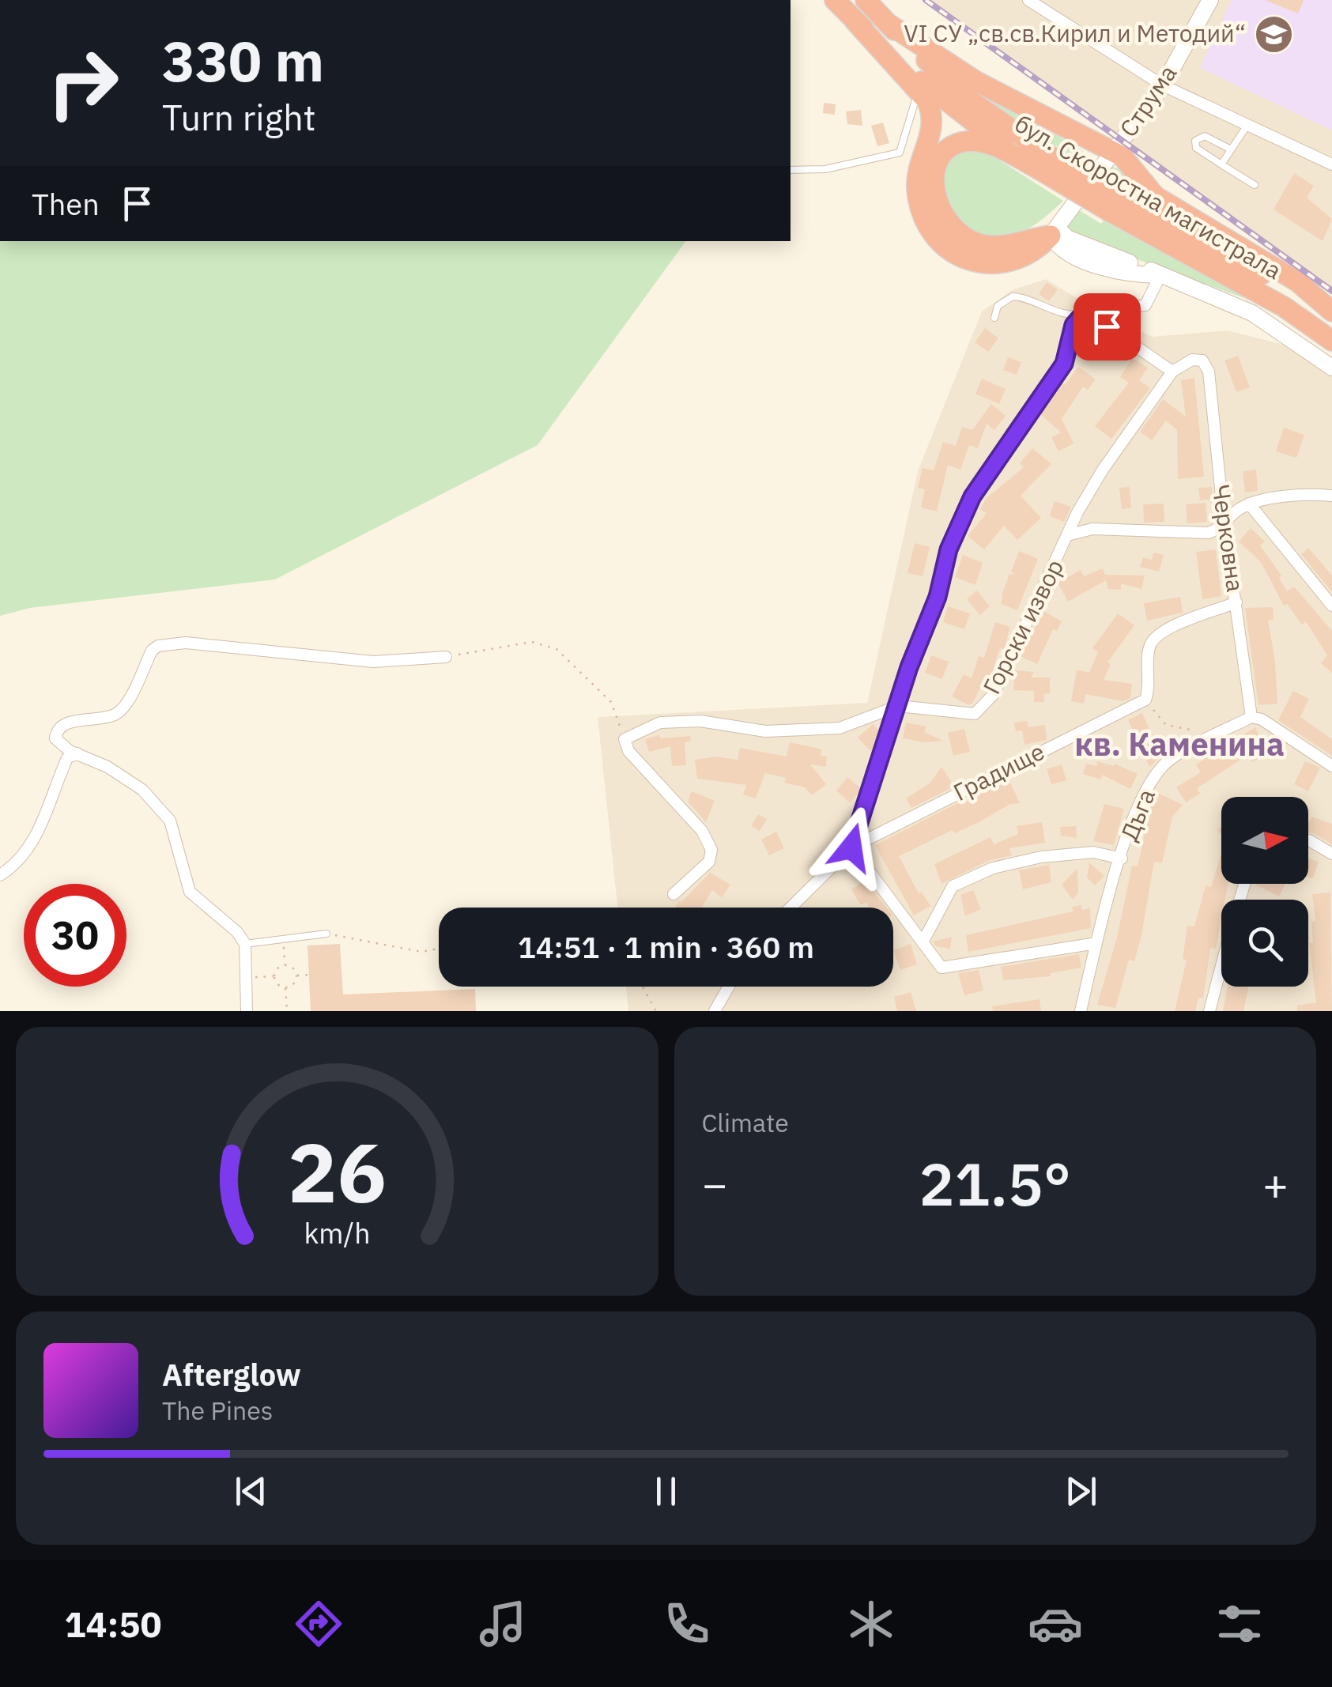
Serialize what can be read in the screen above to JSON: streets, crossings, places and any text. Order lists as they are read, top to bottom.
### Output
{
  "streets": {
    "highway": ["бул. Скоростна магистрала"],
    "main road": ["Струма"],
    "street": [
      "Черковна",
      "Горски извор",
      "Градище",
      "Дъга"
    ]
  },
  "crossings": [
    ["Черковна", "Горски извор"],
    ["Черковна", "Дъга"]
  ],
  "districts": ["кв. Каменина"],
  "places": {
    "school or university": ["VI СУ „св.св.Кирил и Методий“"]
  },
  "north": "right",
  "page": {
    "turn": ["330 m", "Turn right"],
    "then": "Then",
    "limit": "30",
    "trip": "14:51 · 1 min · 360 m",
    "tile": "Climate",
    "heat": ["−", "21.5°", "+"],
    "song": ["Afterglow", "The Pines"],
    "tabs": "14:50",
    "gauge": ["26", "km/h"]
  }
}
